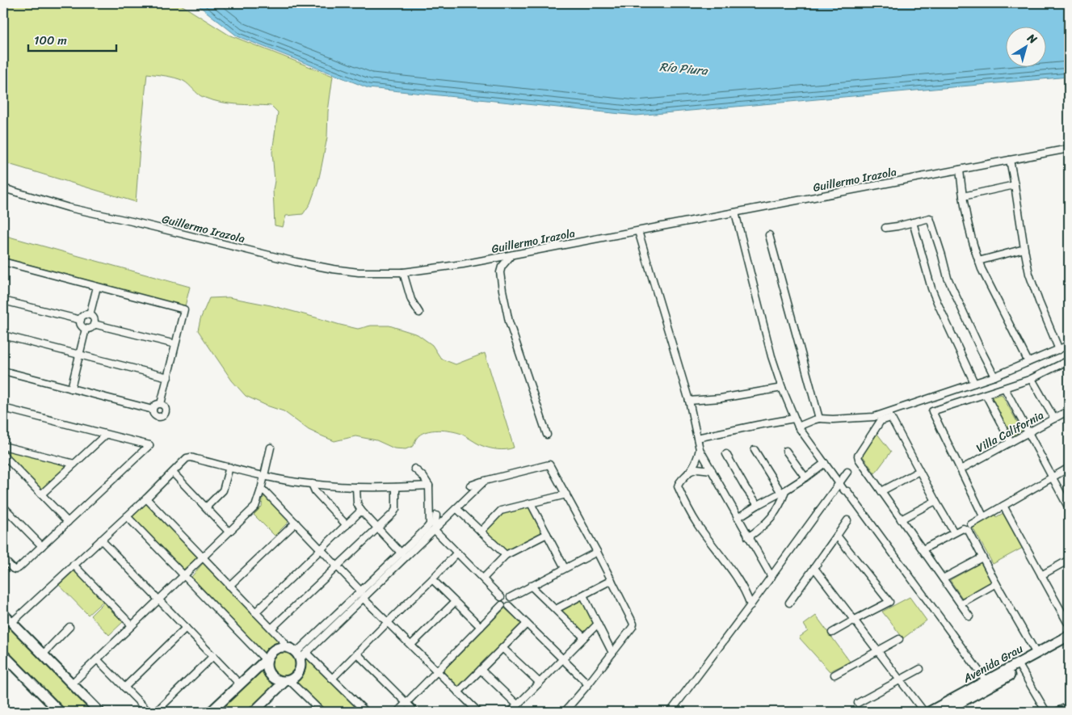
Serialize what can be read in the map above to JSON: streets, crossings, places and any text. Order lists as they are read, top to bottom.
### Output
{
  "streets": {
    "street": ["Guillermo Irazola", "Villa California", "Avenida Grau"]
  },
  "water": ["Río Piura"],
  "scale_bar": "100 m",
  "north": "top right"
}
